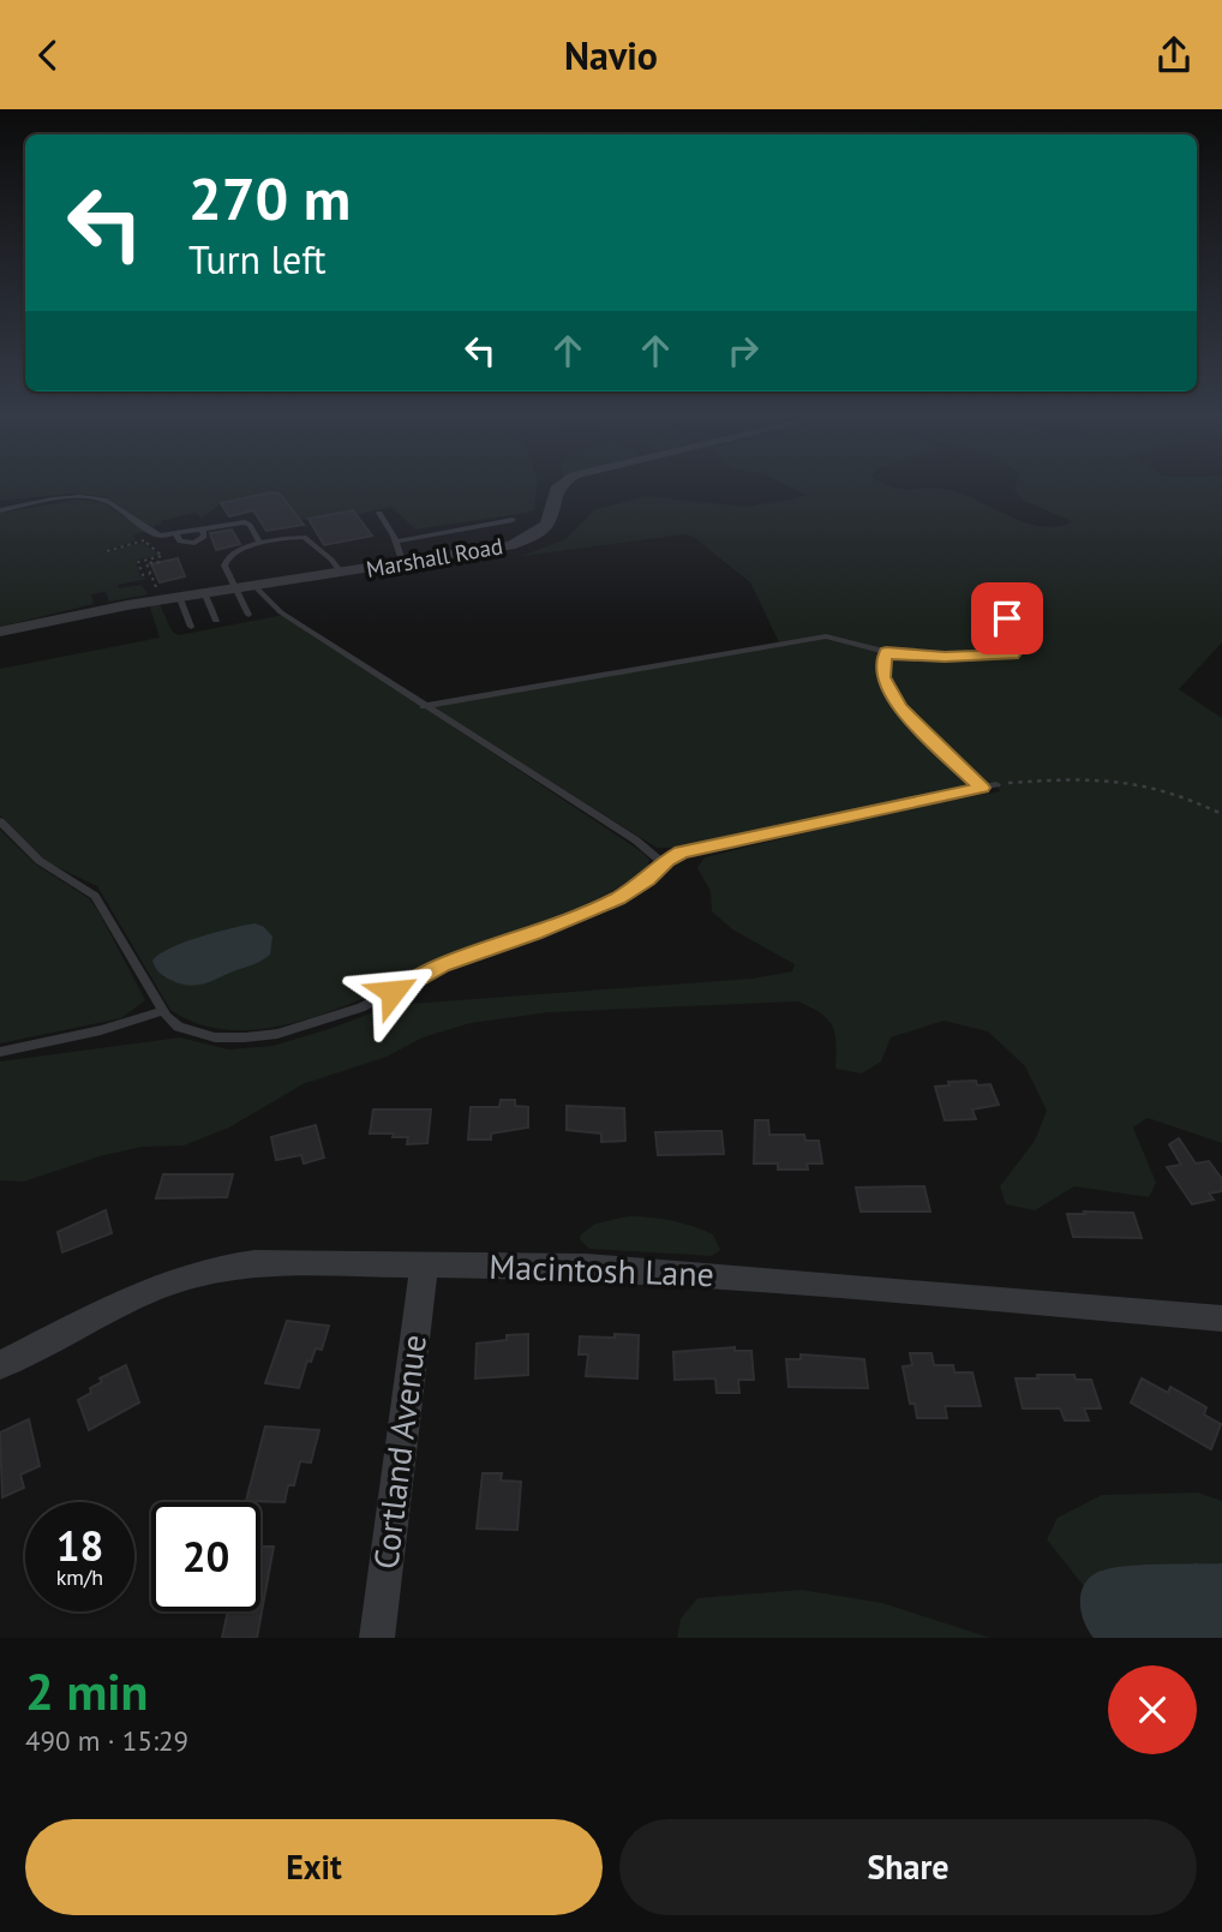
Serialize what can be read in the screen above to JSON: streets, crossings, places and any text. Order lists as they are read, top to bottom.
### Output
{
  "streets": {
    "street": ["Marshall Road", "Macintosh Lane", "Cortland Avenue"]
  },
  "crossings": [
    ["Macintosh Lane", "Cortland Avenue"]
  ],
  "page": {
    "header": "Navio",
    "turn": ["270 m", "Turn left"],
    "speed": "18 km/h",
    "limit": "20",
    "heading": ["2 min", "490 m · 15:29"],
    "buttons": ["Exit", "Share"]
  }
}
